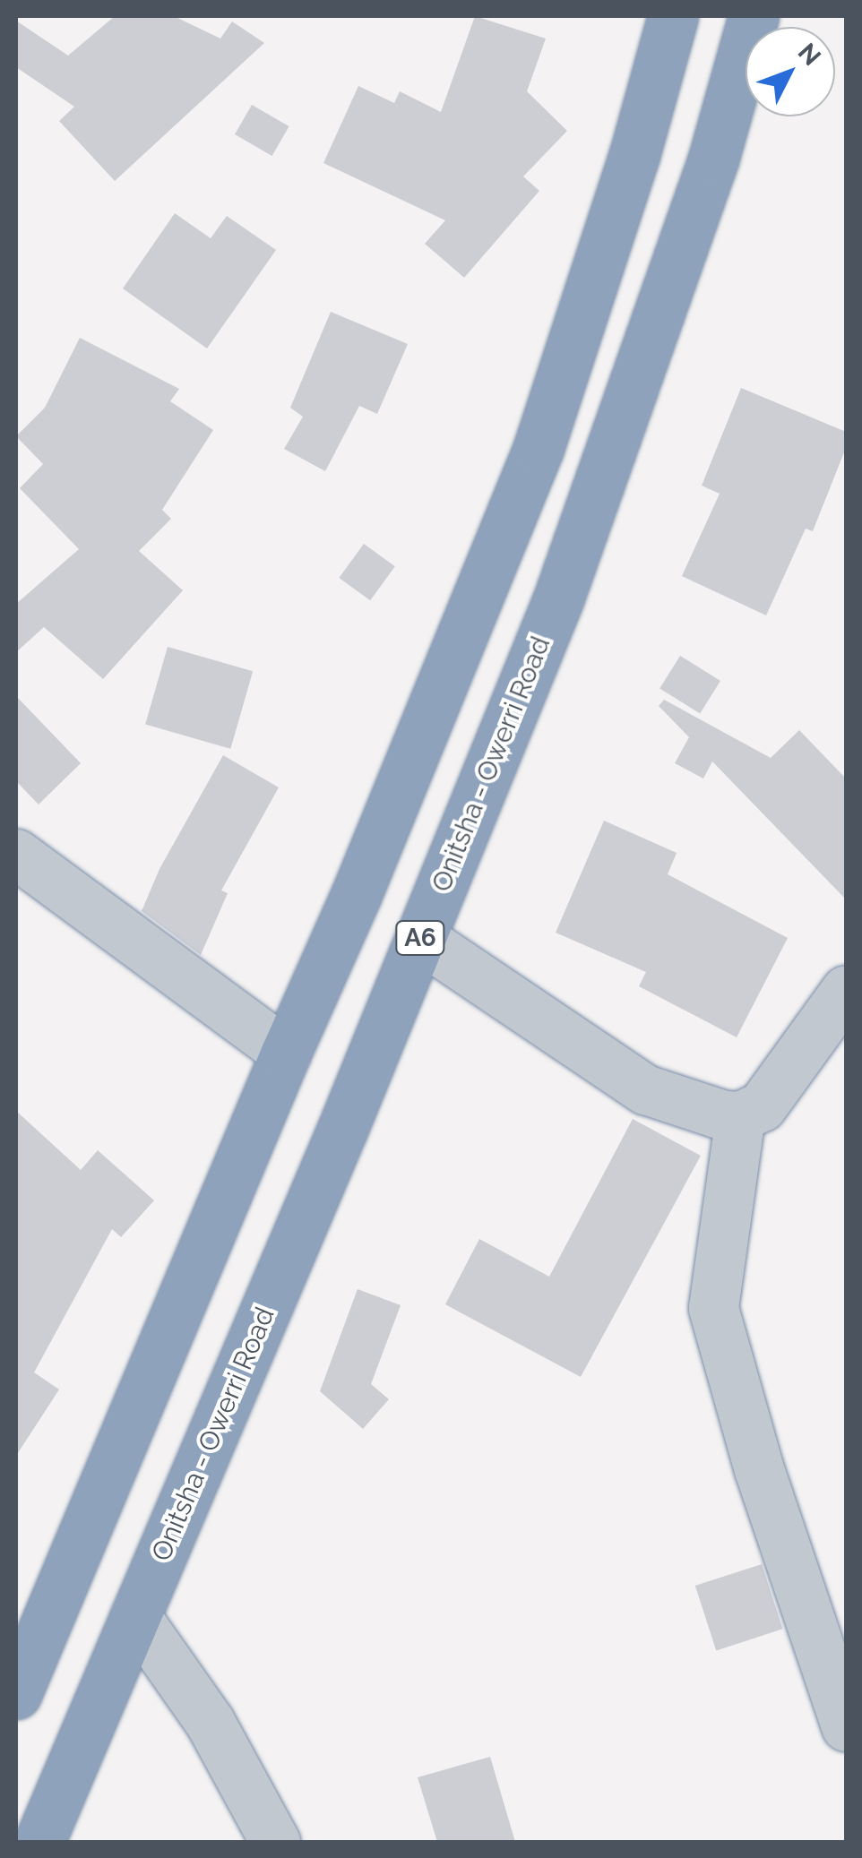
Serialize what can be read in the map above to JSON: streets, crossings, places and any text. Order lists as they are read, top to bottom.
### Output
{
  "streets": {
    "highway": ["Onitsha - Owerri Road", "A6"]
  },
  "north": "top right"
}
